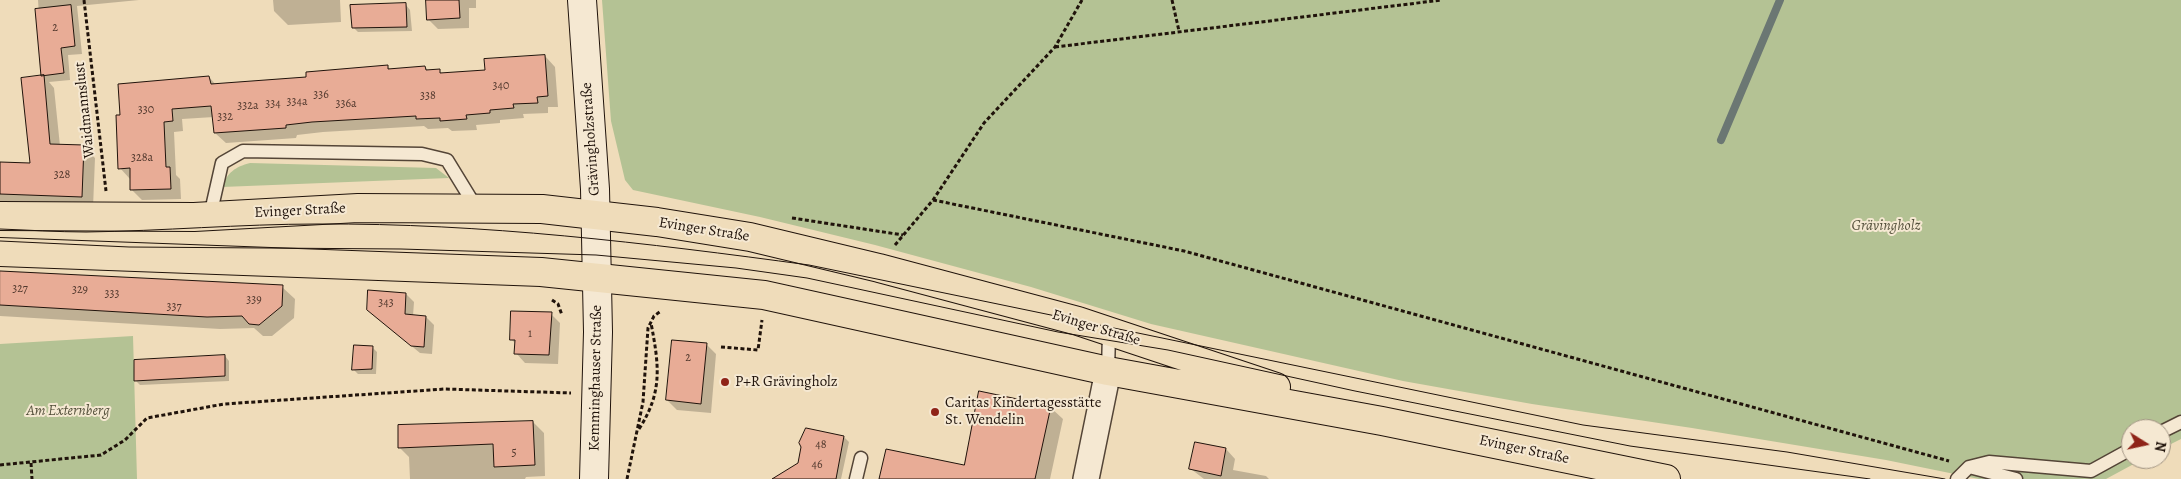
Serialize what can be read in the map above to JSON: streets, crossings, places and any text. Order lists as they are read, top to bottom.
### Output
{
  "streets": {
    "main road": ["Grävingholzstraße", "Evinger Straße", "Kemminghauser Straße"],
    "path": ["Waidmannslust"]
  },
  "crossings": [
    ["Waidmannslust", "Evinger Straße"],
    ["Grävingholzstraße", "Evinger Straße"],
    ["Grävingholzstraße", "Kemminghauser Straße"],
    ["Evinger Straße", "Kemminghauser Straße"]
  ],
  "parks": ["Grävingholz", "Am Externberg"],
  "places": ["P+R Grävingholz", "Caritas Kindertagesstätte St. Wendelin"],
  "house_numbers": [
    "2",
    "340",
    "336",
    "338",
    "334a",
    "334",
    "336a",
    "332a",
    "330",
    "332",
    "328a",
    "328",
    "327",
    "329",
    "333",
    "339",
    "343",
    "337",
    "1",
    "2",
    "48",
    "5",
    "46"
  ],
  "north": "right"
}
